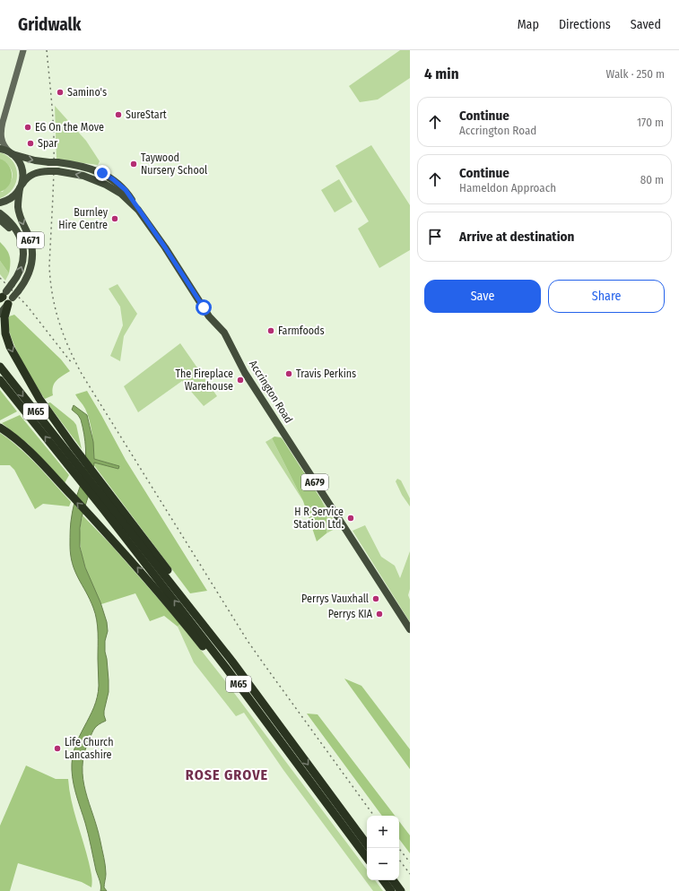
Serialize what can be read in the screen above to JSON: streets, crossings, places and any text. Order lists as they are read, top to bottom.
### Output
{
  "streets": {
    "highway": ["M65"],
    "main road": ["A671", "Accrington Road", "A679"]
  },
  "crossings": [
    ["A671", "Accrington Road"],
    ["Accrington Road", "A679"]
  ],
  "districts": ["ROSE GROVE"],
  "places": [
    "Samino's",
    "SureStart",
    "EG On the Move",
    "Spar",
    "Taywood Nursery School",
    "Burnley Hire Centre",
    "Farmfoods",
    "Travis Perkins",
    "The Fireplace Warehouse",
    "H R Service Station Ltd.",
    "Perrys Vauxhall",
    "Perrys KIA",
    "Life Church Lancashire"
  ],
  "page": {
    "header": "Gridwalk",
    "nav": ["Map", "Directions", "Saved"],
    "heading": ["4 min", "Walk · 250 m"],
    "list": [
      ["Continue", "Accrington Road", "170 m"],
      ["Continue", "Hameldon Approach", "80 m"],
      "Arrive at destination"
    ],
    "buttons": ["Save", "Share"],
    "map_buttons": ["+", "−"]
  }
}
